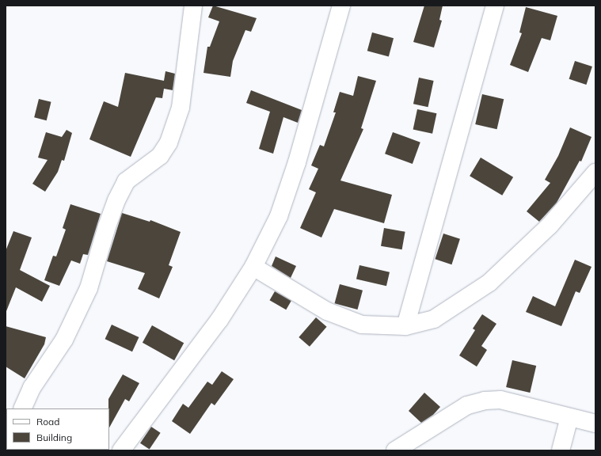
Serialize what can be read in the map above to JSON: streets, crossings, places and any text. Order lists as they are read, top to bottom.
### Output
{
  "legend": ["Road", "Building"]
}
